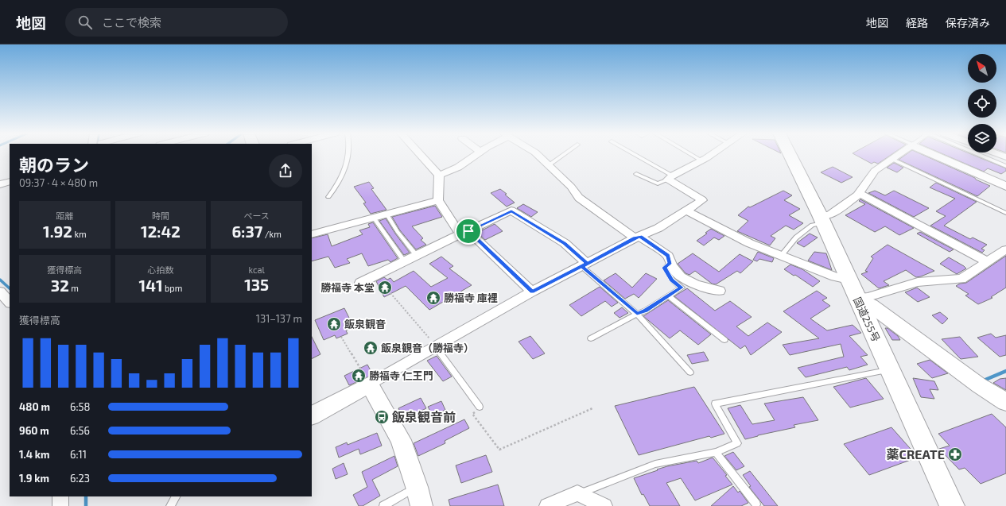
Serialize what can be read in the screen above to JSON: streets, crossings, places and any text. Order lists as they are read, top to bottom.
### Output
{
  "streets": {
    "highway": ["国道255号"]
  },
  "places": {
    "temple": [
      "勝福寺 本堂",
      "勝福寺 庫裡",
      "飯泉観音",
      "飯泉観音（勝福寺）",
      "勝福寺 仁王門"
    ],
    "bus stop": ["飯泉観音前"],
    "pharmacy": ["薬CREATE"]
  },
  "north": "top left",
  "page": {
    "header": "地図",
    "search": "ここで検索",
    "nav": ["地図", "経路", "保存済み"],
    "heading": ["朝のラン", "09:37 · 4 × 480 m"],
    "stats": [
      ["距離", "1.92 km"],
      ["時間", "12:42"],
      ["ペース", "6:37 /km"],
      ["獲得標高", "32 m"],
      ["心拍数", "141 bpm"],
      ["kcal", "135"]
    ],
    "chart": ["獲得標高", "131–137 m"],
    "list": [
      {
        "name": "480 m",
        "note": "6:58"
      },
      {
        "name": "960 m",
        "note": "6:56"
      },
      {
        "name": "1.4 km",
        "note": "6:11"
      },
      {
        "name": "1.9 km",
        "note": "6:23"
      }
    ]
  }
}
